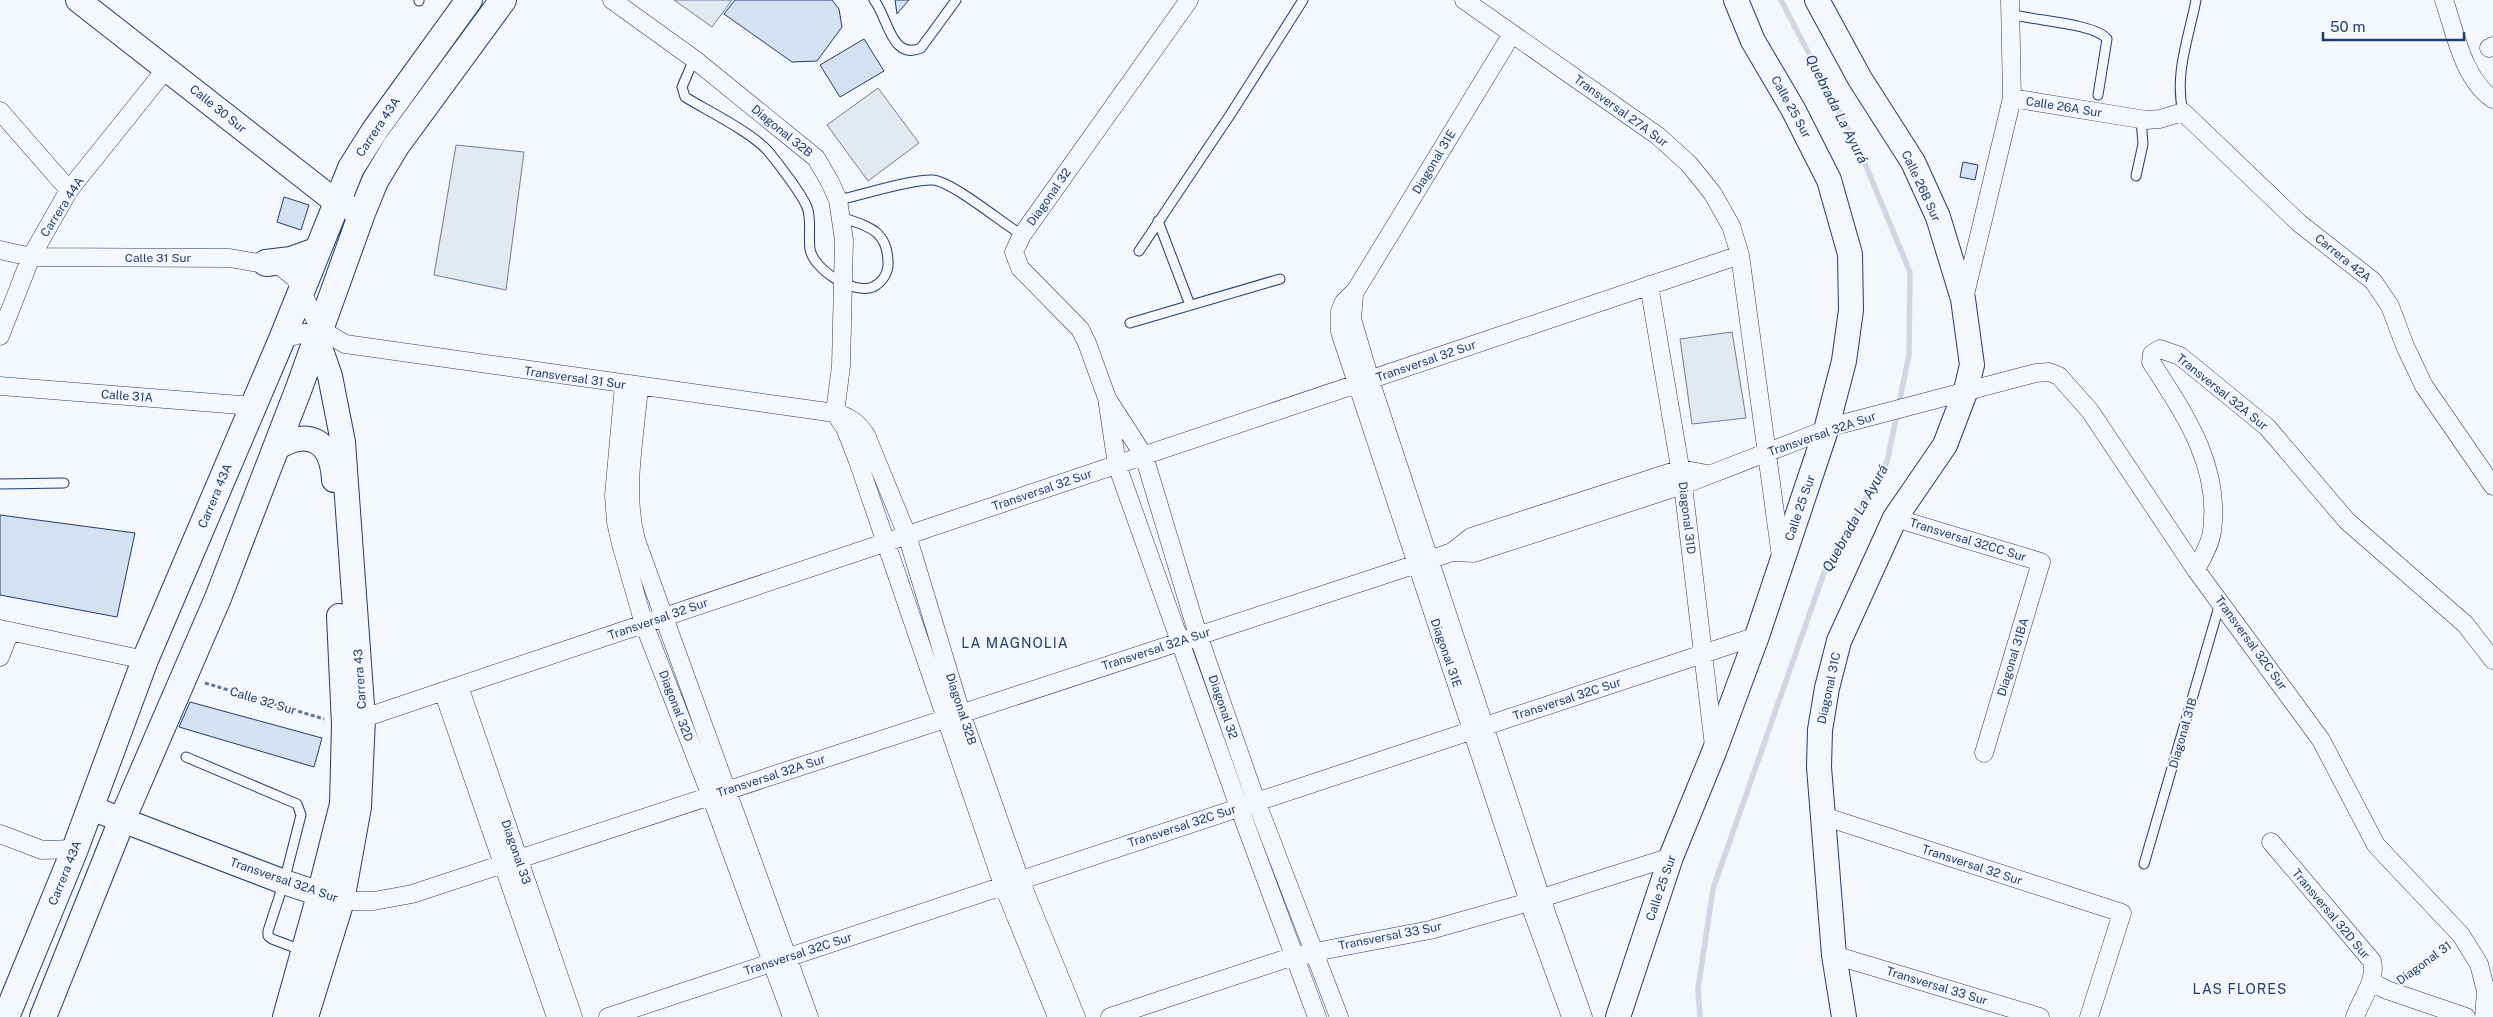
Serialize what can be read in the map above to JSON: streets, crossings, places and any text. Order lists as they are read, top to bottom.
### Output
{
  "streets": {
    "main road": [
      "Calle 25 Sur",
      "Calle 30 Sur",
      "Carrera 43A",
      "Calle 26B Sur",
      "Transversal 32A Sur",
      "Carrera 43",
      "Diagonal 31C"
    ],
    "street": [
      "Calle 26A Sur",
      "Transversal 27A Sur",
      "Diagonal 32B",
      "Diagonal 31E",
      "Diagonal 32",
      "Carrera 44A",
      "Calle 31 Sur",
      "Carrera 42A",
      "Transversal 32 Sur",
      "Transversal 31 Sur",
      "Calle 31A",
      "Diagonal 31D",
      "Transversal 32CC Sur",
      "Transversal 32C Sur",
      "Diagonal 31BA",
      "Diagonal 32D",
      "Diagonal 33",
      "Transversal 32D Sur",
      "Transversal 33 Sur"
    ],
    "lane": ["Diagonal 31B"],
    "path": ["Calle 32 Sur", "Diagonal 31"]
  },
  "crossings": [
    ["Calle 25 Sur", "Transversal 32A Sur"],
    ["Calle 25 Sur", "Diagonal 31D"],
    ["Calle 25 Sur", "Transversal 32C Sur"],
    ["Calle 25 Sur", "Transversal 33 Sur"],
    ["Calle 26A Sur", "Carrera 42A"],
    ["Calle 30 Sur", "Carrera 43A"],
    ["Calle 30 Sur", "Carrera 44A"],
    ["Transversal 27A Sur", "Diagonal 31E"],
    ["Transversal 27A Sur", "Transversal 32 Sur"],
    ["Carrera 43A", "Calle 31 Sur"],
    ["Carrera 43A", "Transversal 31 Sur"],
    ["Carrera 43A", "Transversal 32A Sur"],
    ["Carrera 43A", "Calle 31A"],
    ["Carrera 43A", "Carrera 43"],
    ["Carrera 43A", "Calle 32 Sur"],
    ["Diagonal 32B", "Transversal 32 Sur"],
    ["Diagonal 32B", "Transversal 31 Sur"],
    ["Diagonal 32B", "Transversal 32A Sur"],
    ["Diagonal 32B", "Transversal 32C Sur"],
    ["Diagonal 31E", "Transversal 32 Sur"],
    ["Diagonal 31E", "Transversal 32A Sur"],
    ["Diagonal 31E", "Transversal 32C Sur"],
    ["Diagonal 31E", "Transversal 33 Sur"],
    ["Calle 26B Sur", "Transversal 32A Sur"],
    ["Calle 26B Sur", "Transversal 32C Sur"],
    ["Calle 26B Sur", "Diagonal 31C"],
    ["Diagonal 32", "Transversal 32 Sur"],
    ["Diagonal 32", "Transversal 32A Sur"],
    ["Diagonal 32", "Transversal 32C Sur"],
    ["Diagonal 32", "Transversal 33 Sur"],
    ["Carrera 44A", "Calle 31 Sur"],
    ["Transversal 32 Sur", "Diagonal 31D"],
    ["Transversal 32 Sur", "Carrera 43"],
    ["Transversal 32 Sur", "Diagonal 31C"],
    ["Transversal 32 Sur", "Calle 32 Sur"],
    ["Transversal 32 Sur", "Diagonal 32D"],
    ["Transversal 32 Sur", "Diagonal 33"],
    ["Transversal 31 Sur", "Carrera 43"],
    ["Transversal 31 Sur", "Diagonal 32D"],
    ["Transversal 32A Sur", "Diagonal 31D"],
    ["Transversal 32A Sur", "Transversal 32C Sur"],
    ["Transversal 32A Sur", "Carrera 43"],
    ["Transversal 32A Sur", "Diagonal 31C"],
    ["Transversal 32A Sur", "Diagonal 32D"],
    ["Transversal 32A Sur", "Diagonal 33"],
    ["Diagonal 31D", "Transversal 32C Sur"],
    ["Transversal 32CC Sur", "Diagonal 31BA"],
    ["Transversal 32CC Sur", "Diagonal 31C"],
    ["Transversal 32C Sur", "Diagonal 31C"],
    ["Transversal 32C Sur", "Diagonal 32D"],
    ["Transversal 32C Sur", "Diagonal 31B"],
    ["Transversal 32C Sur", "Diagonal 31"],
    ["Carrera 43", "Calle 32 Sur"],
    ["Diagonal 31C", "Transversal 33 Sur"],
    ["Transversal 32D Sur", "Diagonal 31"]
  ],
  "districts": ["LA MAGNOLIA", "LAS FLORES"],
  "water": ["Quebrada La Ayurá"],
  "scale_bar": "50 m"
}
